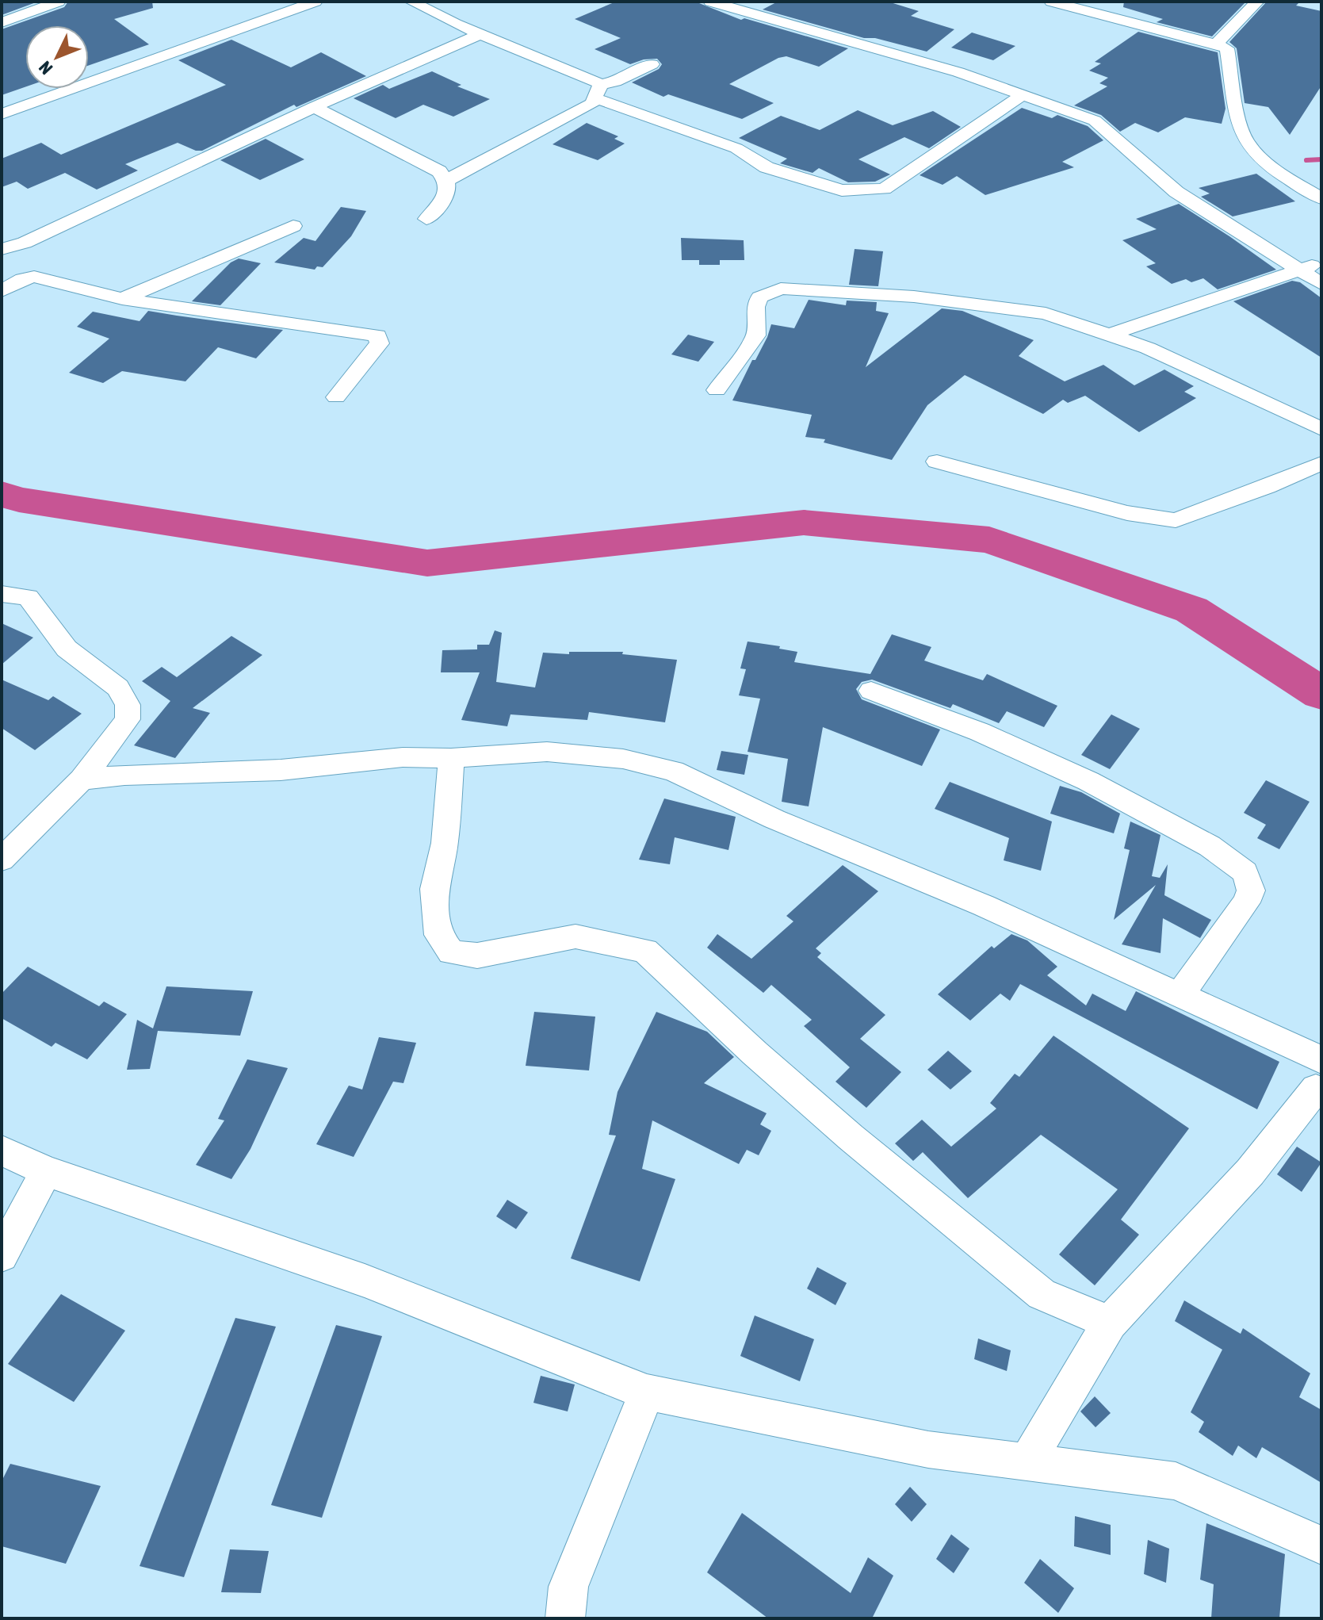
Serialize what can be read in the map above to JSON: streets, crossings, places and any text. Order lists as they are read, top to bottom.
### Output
{
  "north": "bottom left"
}
